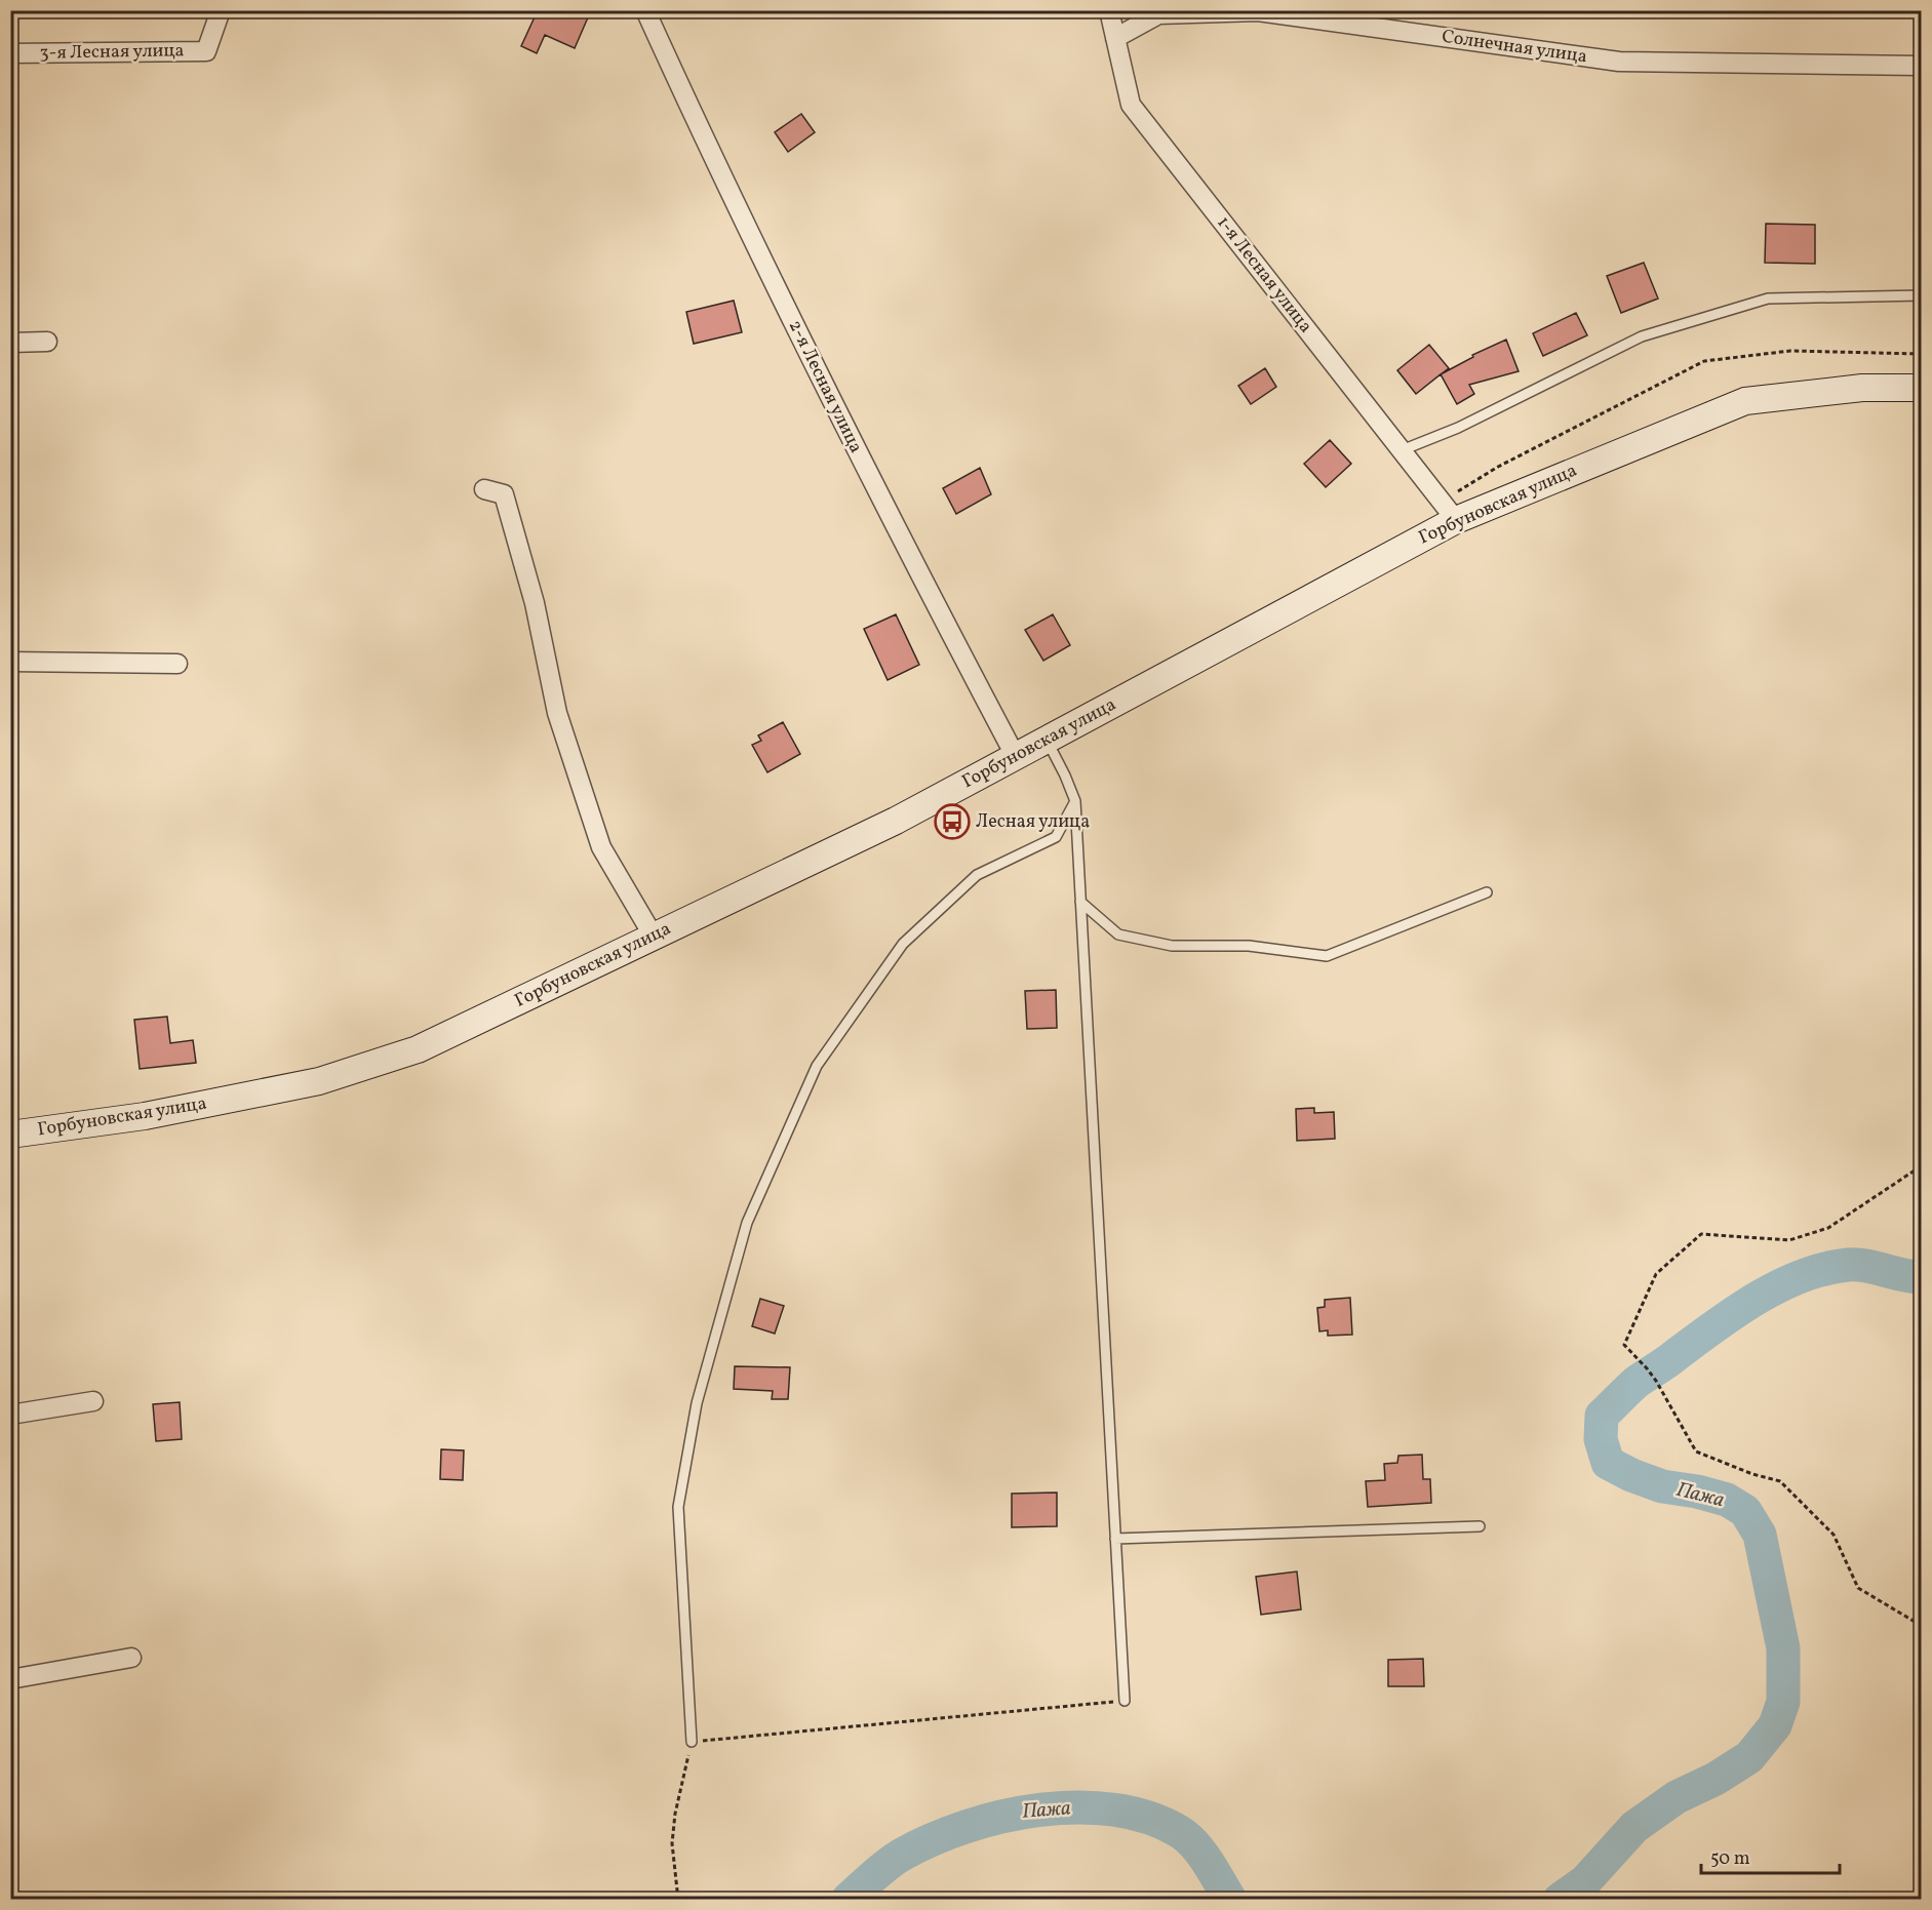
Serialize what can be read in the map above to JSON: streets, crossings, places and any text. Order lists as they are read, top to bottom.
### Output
{
  "streets": {
    "main road": ["Горбуновская улица"],
    "street": [
      "Солнечная улица",
      "3-я Лесная улица",
      "1-я Лесная улица",
      "2-я Лесная улица"
    ]
  },
  "crossings": [
    ["Солнечная улица", "1-я Лесная улица"],
    ["1-я Лесная улица", "Горбуновская улица"],
    ["2-я Лесная улица", "Горбуновская улица"]
  ],
  "water": ["Пажа"],
  "places": {
    "bus stop": ["Лесная улица"]
  },
  "scale_bar": "50 m"
}
